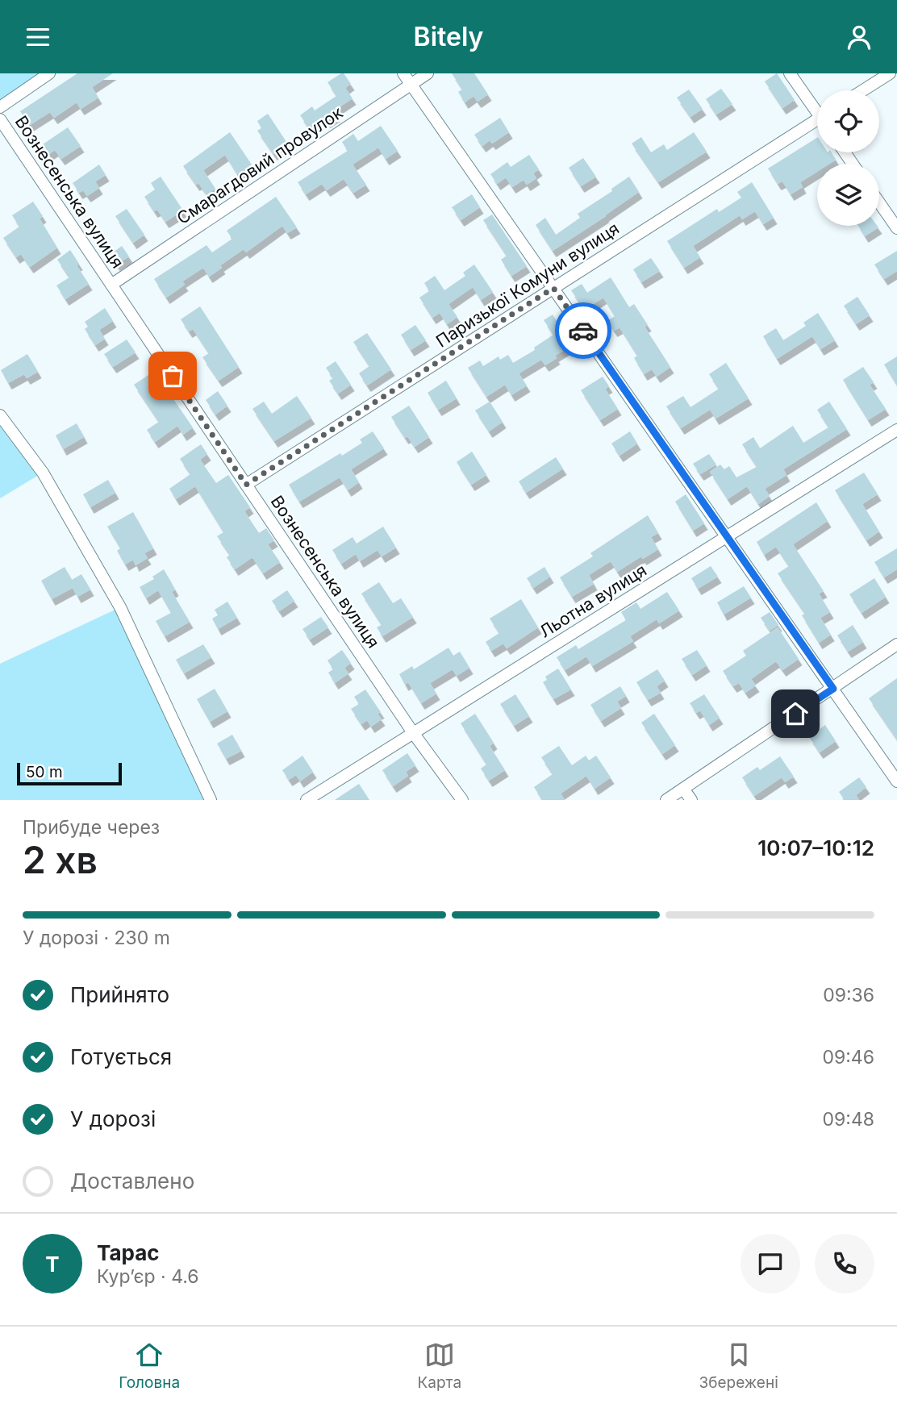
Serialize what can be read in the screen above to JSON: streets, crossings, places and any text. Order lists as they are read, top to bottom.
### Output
{
  "streets": {
    "street": [
      "Смарагдовий провулок",
      "Вознесенська вулиця",
      "Паризької Комуни вулиця",
      "Льотна вулиця"
    ]
  },
  "crossings": [
    ["Смарагдовий провулок", "Вознесенська вулиця"],
    ["Вознесенська вулиця", "Паризької Комуни вулиця"],
    ["Вознесенська вулиця", "Льотна вулиця"]
  ],
  "scale_bar": "50 m",
  "page": {
    "header": "Bitely",
    "scale": "50 m",
    "heading": ["2 хв", "Прибуде через", "10:07–10:12"],
    "panel": ["Тарас", "Кур’єр · 4.6"],
    "bar": "У дорозі · 230 m",
    "list": [
      ["Прийнято", "09:36"],
      ["Готується", "09:46"],
      ["У дорозі", "09:48"],
      "Доставлено"
    ],
    "round": "Т",
    "tabs": ["Головна", "Карта", "Збережені"]
  }
}
